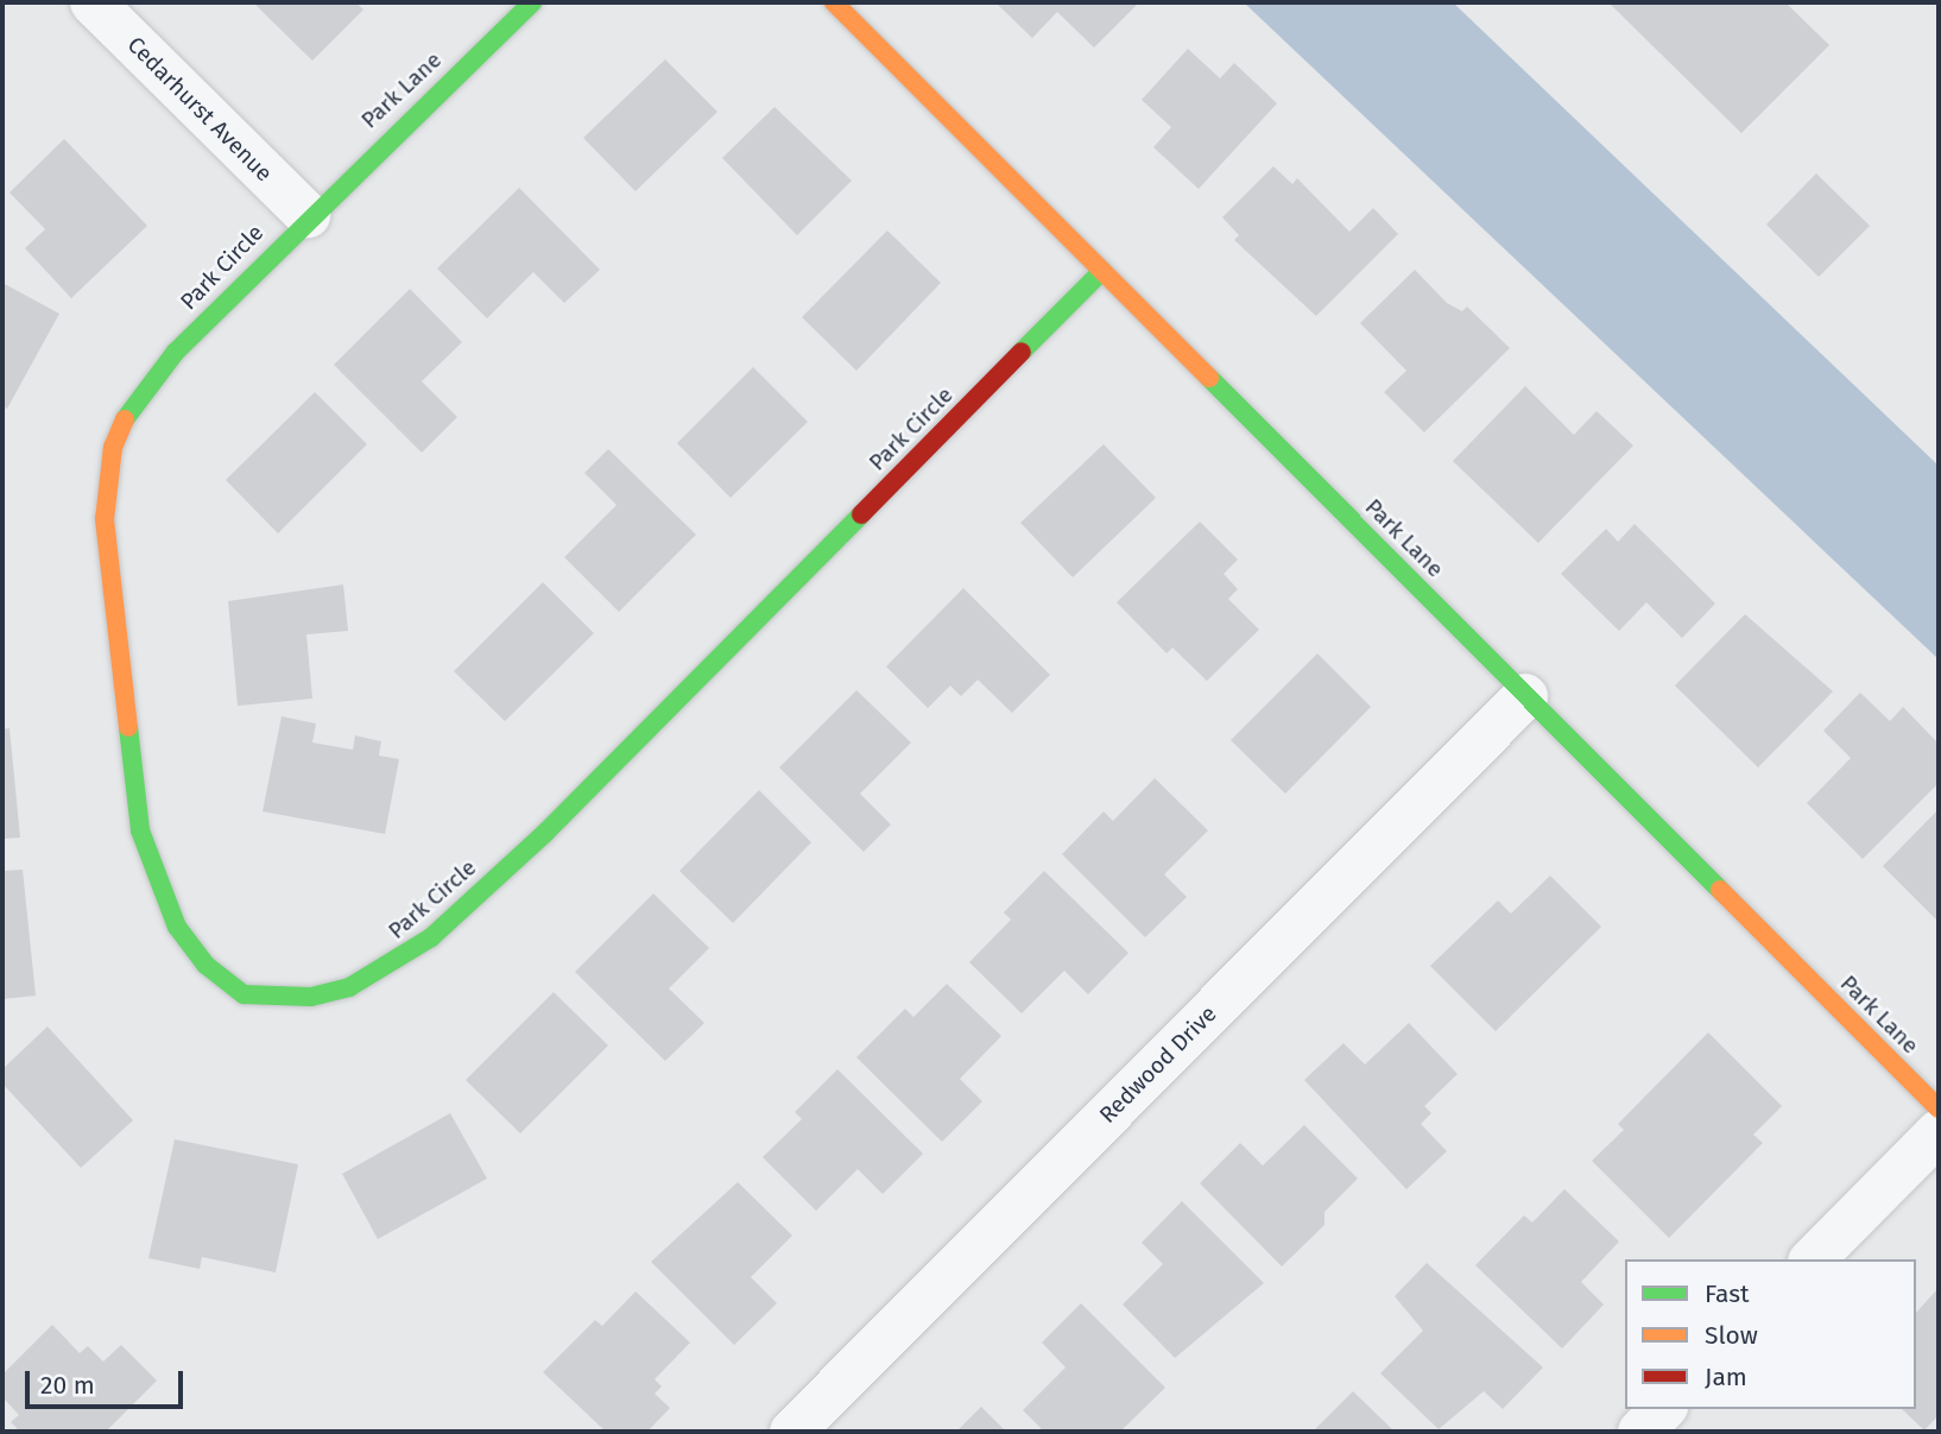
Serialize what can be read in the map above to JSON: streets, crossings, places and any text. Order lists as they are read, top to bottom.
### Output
{
  "streets": {
    "street": [
      "Park Lane",
      "Cedarhurst Avenue",
      "Park Circle",
      "Redwood Drive"
    ]
  },
  "crossings": [
    ["Park Lane", "Cedarhurst Avenue"],
    ["Park Lane", "Park Circle"],
    ["Park Lane", "Redwood Drive"],
    ["Cedarhurst Avenue", "Park Circle"]
  ],
  "legend": ["Fast", "Slow", "Jam"],
  "scale_bar": "20 m"
}
